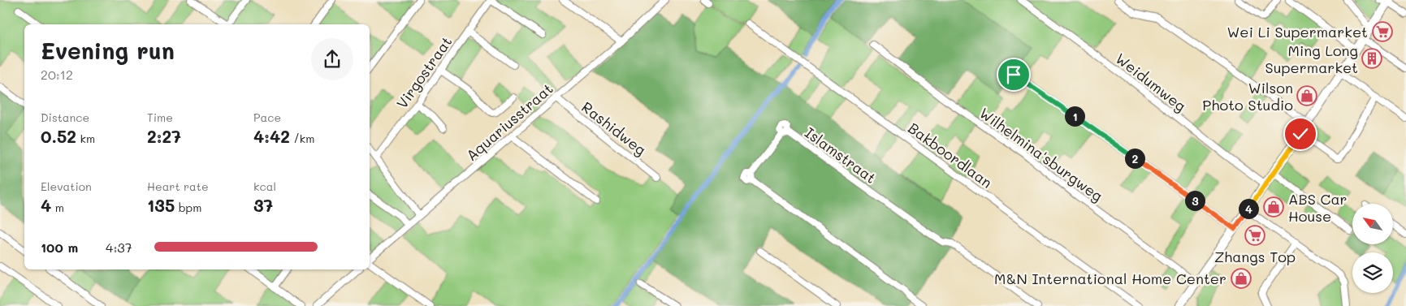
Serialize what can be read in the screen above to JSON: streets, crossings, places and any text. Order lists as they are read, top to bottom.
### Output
{
  "streets": {
    "street": [
      "Virgostraat",
      "Weidumweg",
      "Aquariusstraat",
      "Rashidweg",
      "Wilhelmina'sburgweg",
      "Islamstraat",
      "Bakboordlaan"
    ]
  },
  "crossings": [
    ["Aquariusstraat", "Rashidweg"]
  ],
  "places": {
    "supermarket": ["Wei Li Supermarket", "Zhangs Top"],
    "building": ["Ming Long Supermarket"],
    "shop": ["Wilson Photo Studio", "ABS Car House", "M&N International Home Center"]
  },
  "north": "top left",
  "page": {
    "heading": ["Evening run", "20:12"],
    "stats": [
      ["Distance", "0.52 km"],
      ["Time", "2:27"],
      ["Pace", "4:42 /km"],
      ["Elevation", "4 m"],
      ["Heart rate", "135 bpm"],
      ["kcal", "37"]
    ],
    "pins": [
      "1",
      "2",
      "3",
      "4"
    ],
    "list": [
      {
        "name": "100 m",
        "note": "4:37"
      }
    ]
  }
}
